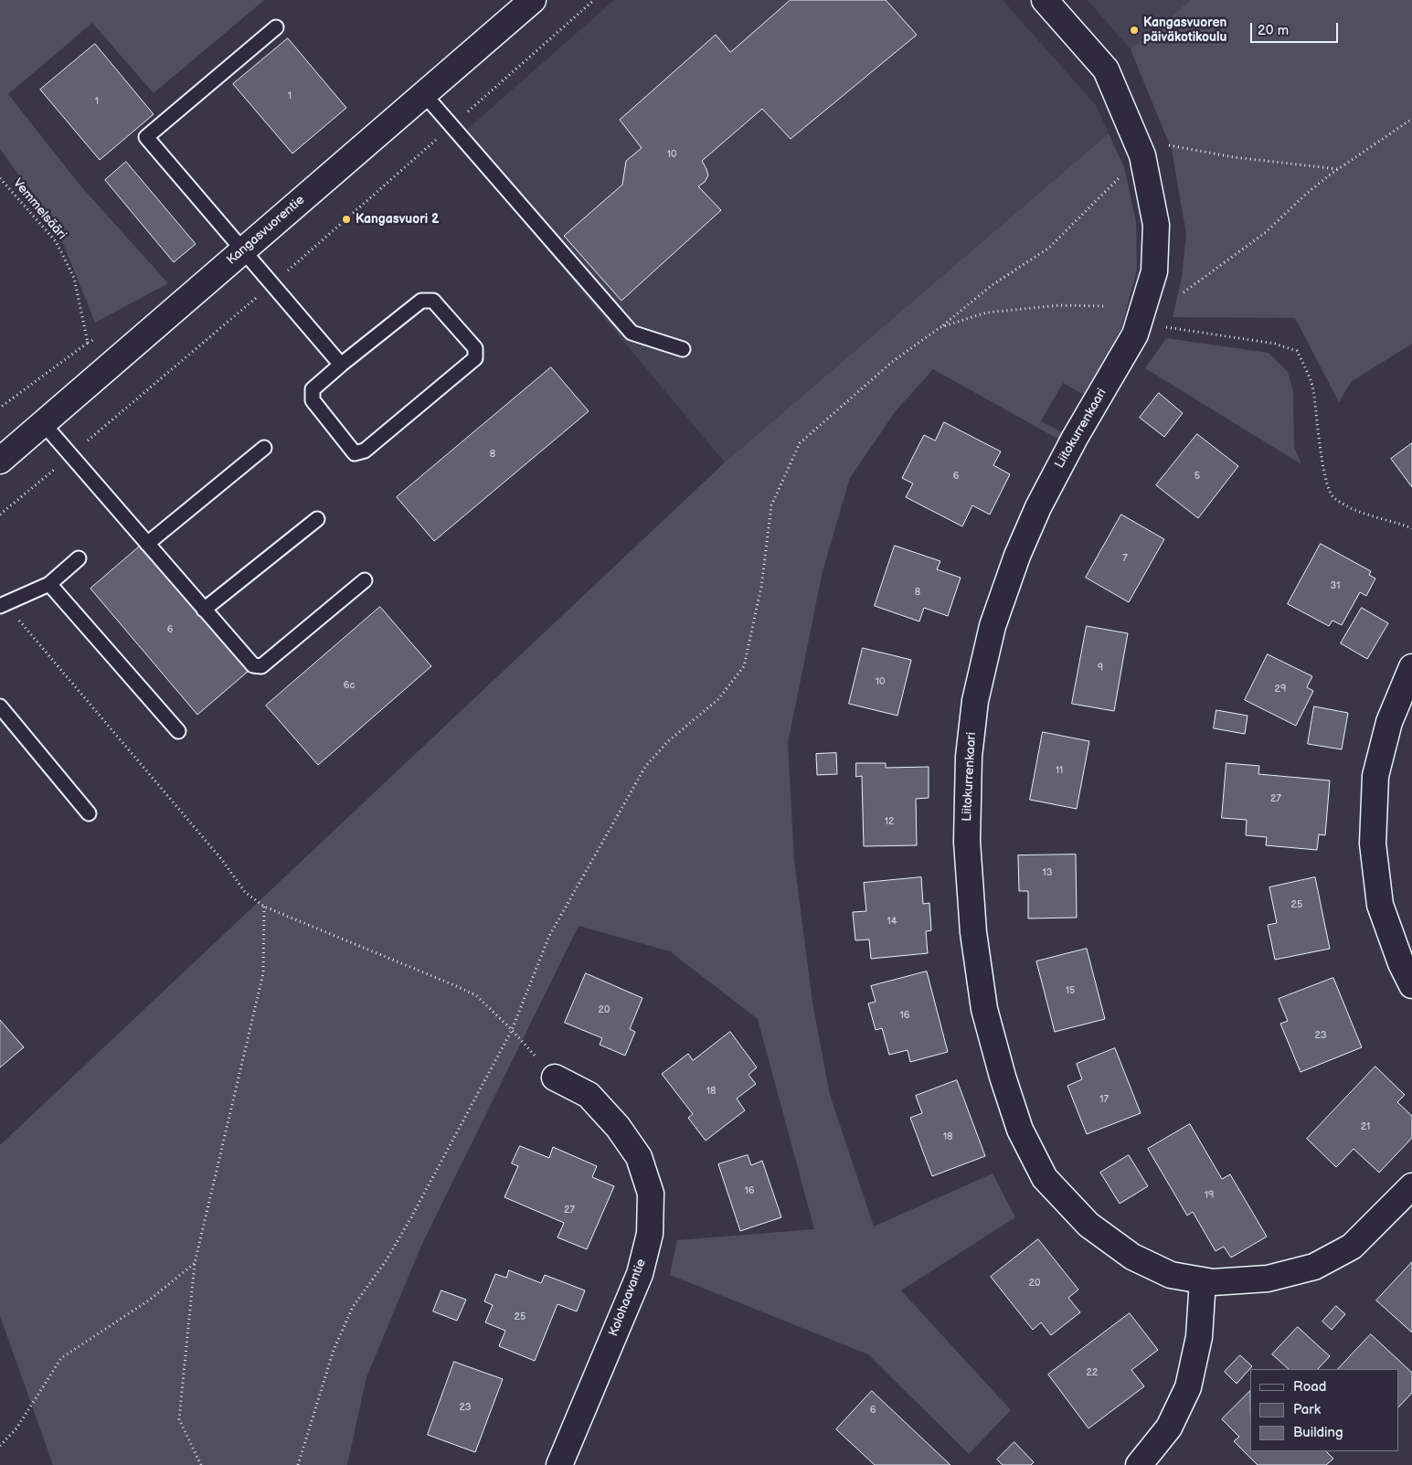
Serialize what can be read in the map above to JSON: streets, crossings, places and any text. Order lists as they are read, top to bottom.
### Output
{
  "streets": {
    "street": ["Kangasvuorentie", "Liitokurrenkaari", "Kolohaavantie"],
    "path": ["Vemmelsääri"]
  },
  "places": ["Kangasvuoren päiväkotikoulu", "Kangasvuori 2"],
  "house_numbers": [
    "1",
    "1",
    "10",
    "8",
    "6",
    "5",
    "7",
    "31",
    "8",
    "6",
    "9",
    "10",
    "6c",
    "29",
    "11",
    "27",
    "12",
    "13",
    "25",
    "14",
    "15",
    "20",
    "16",
    "23",
    "18",
    "17",
    "21",
    "18",
    "16",
    "19",
    "27",
    "20",
    "25",
    "22",
    "23",
    "6"
  ],
  "legend": ["Road", "Park", "Building"],
  "scale_bar": "20 m"
}
